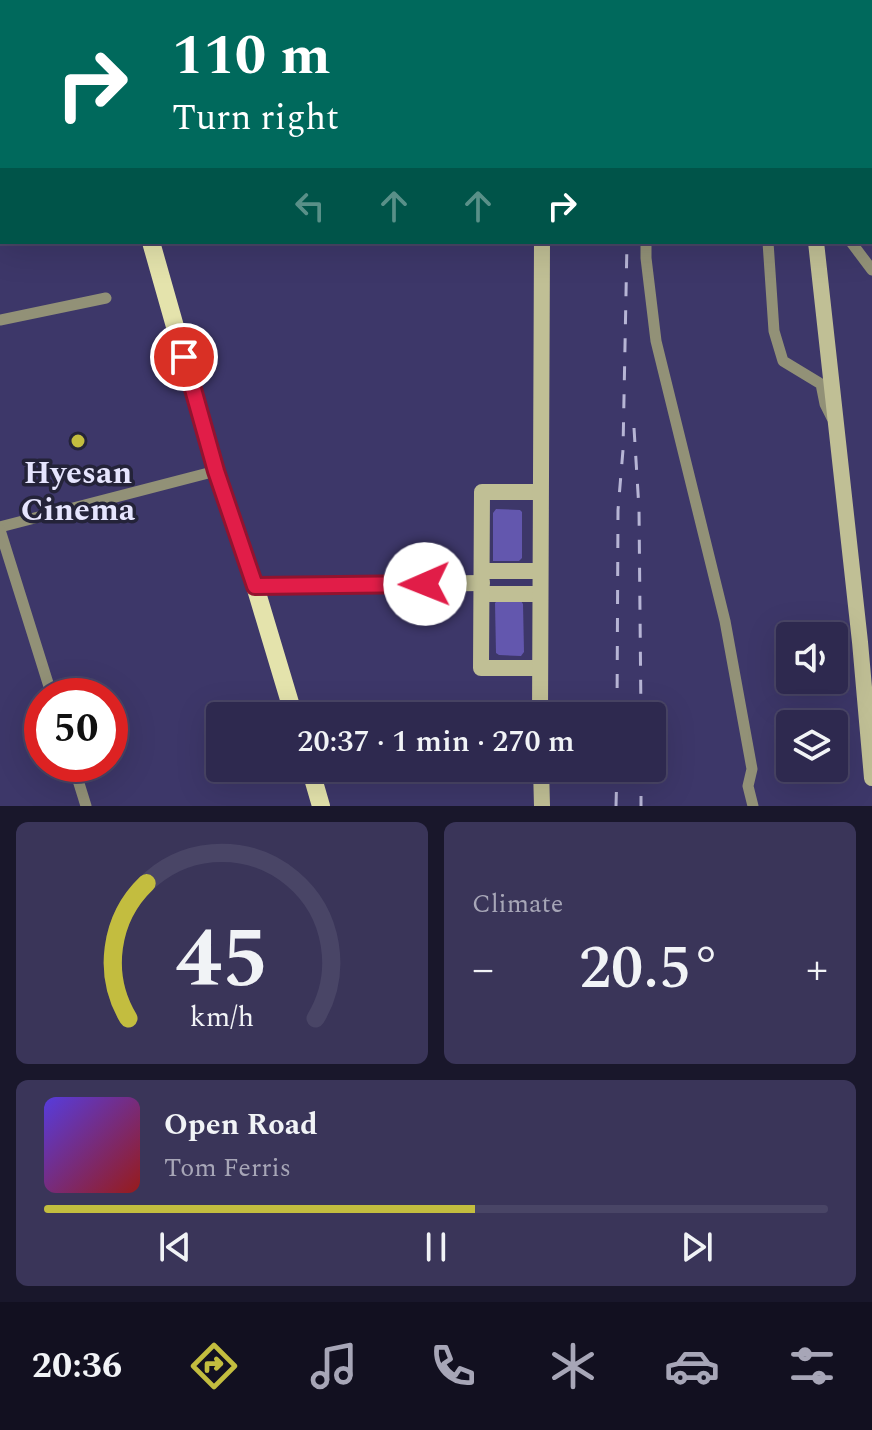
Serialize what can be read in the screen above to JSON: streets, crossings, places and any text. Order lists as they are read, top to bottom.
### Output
{
  "places": ["Hyesan Cinema"],
  "page": {
    "turn": ["110 m", "Turn right"],
    "limit": "50",
    "trip": "20:37 · 1 min · 270 m",
    "tile": "Climate",
    "heat": ["−", "20.5°", "+"],
    "song": ["Open Road", "Tom Ferris"],
    "tabs": "20:36",
    "gauge": ["45", "km/h"]
  }
}
